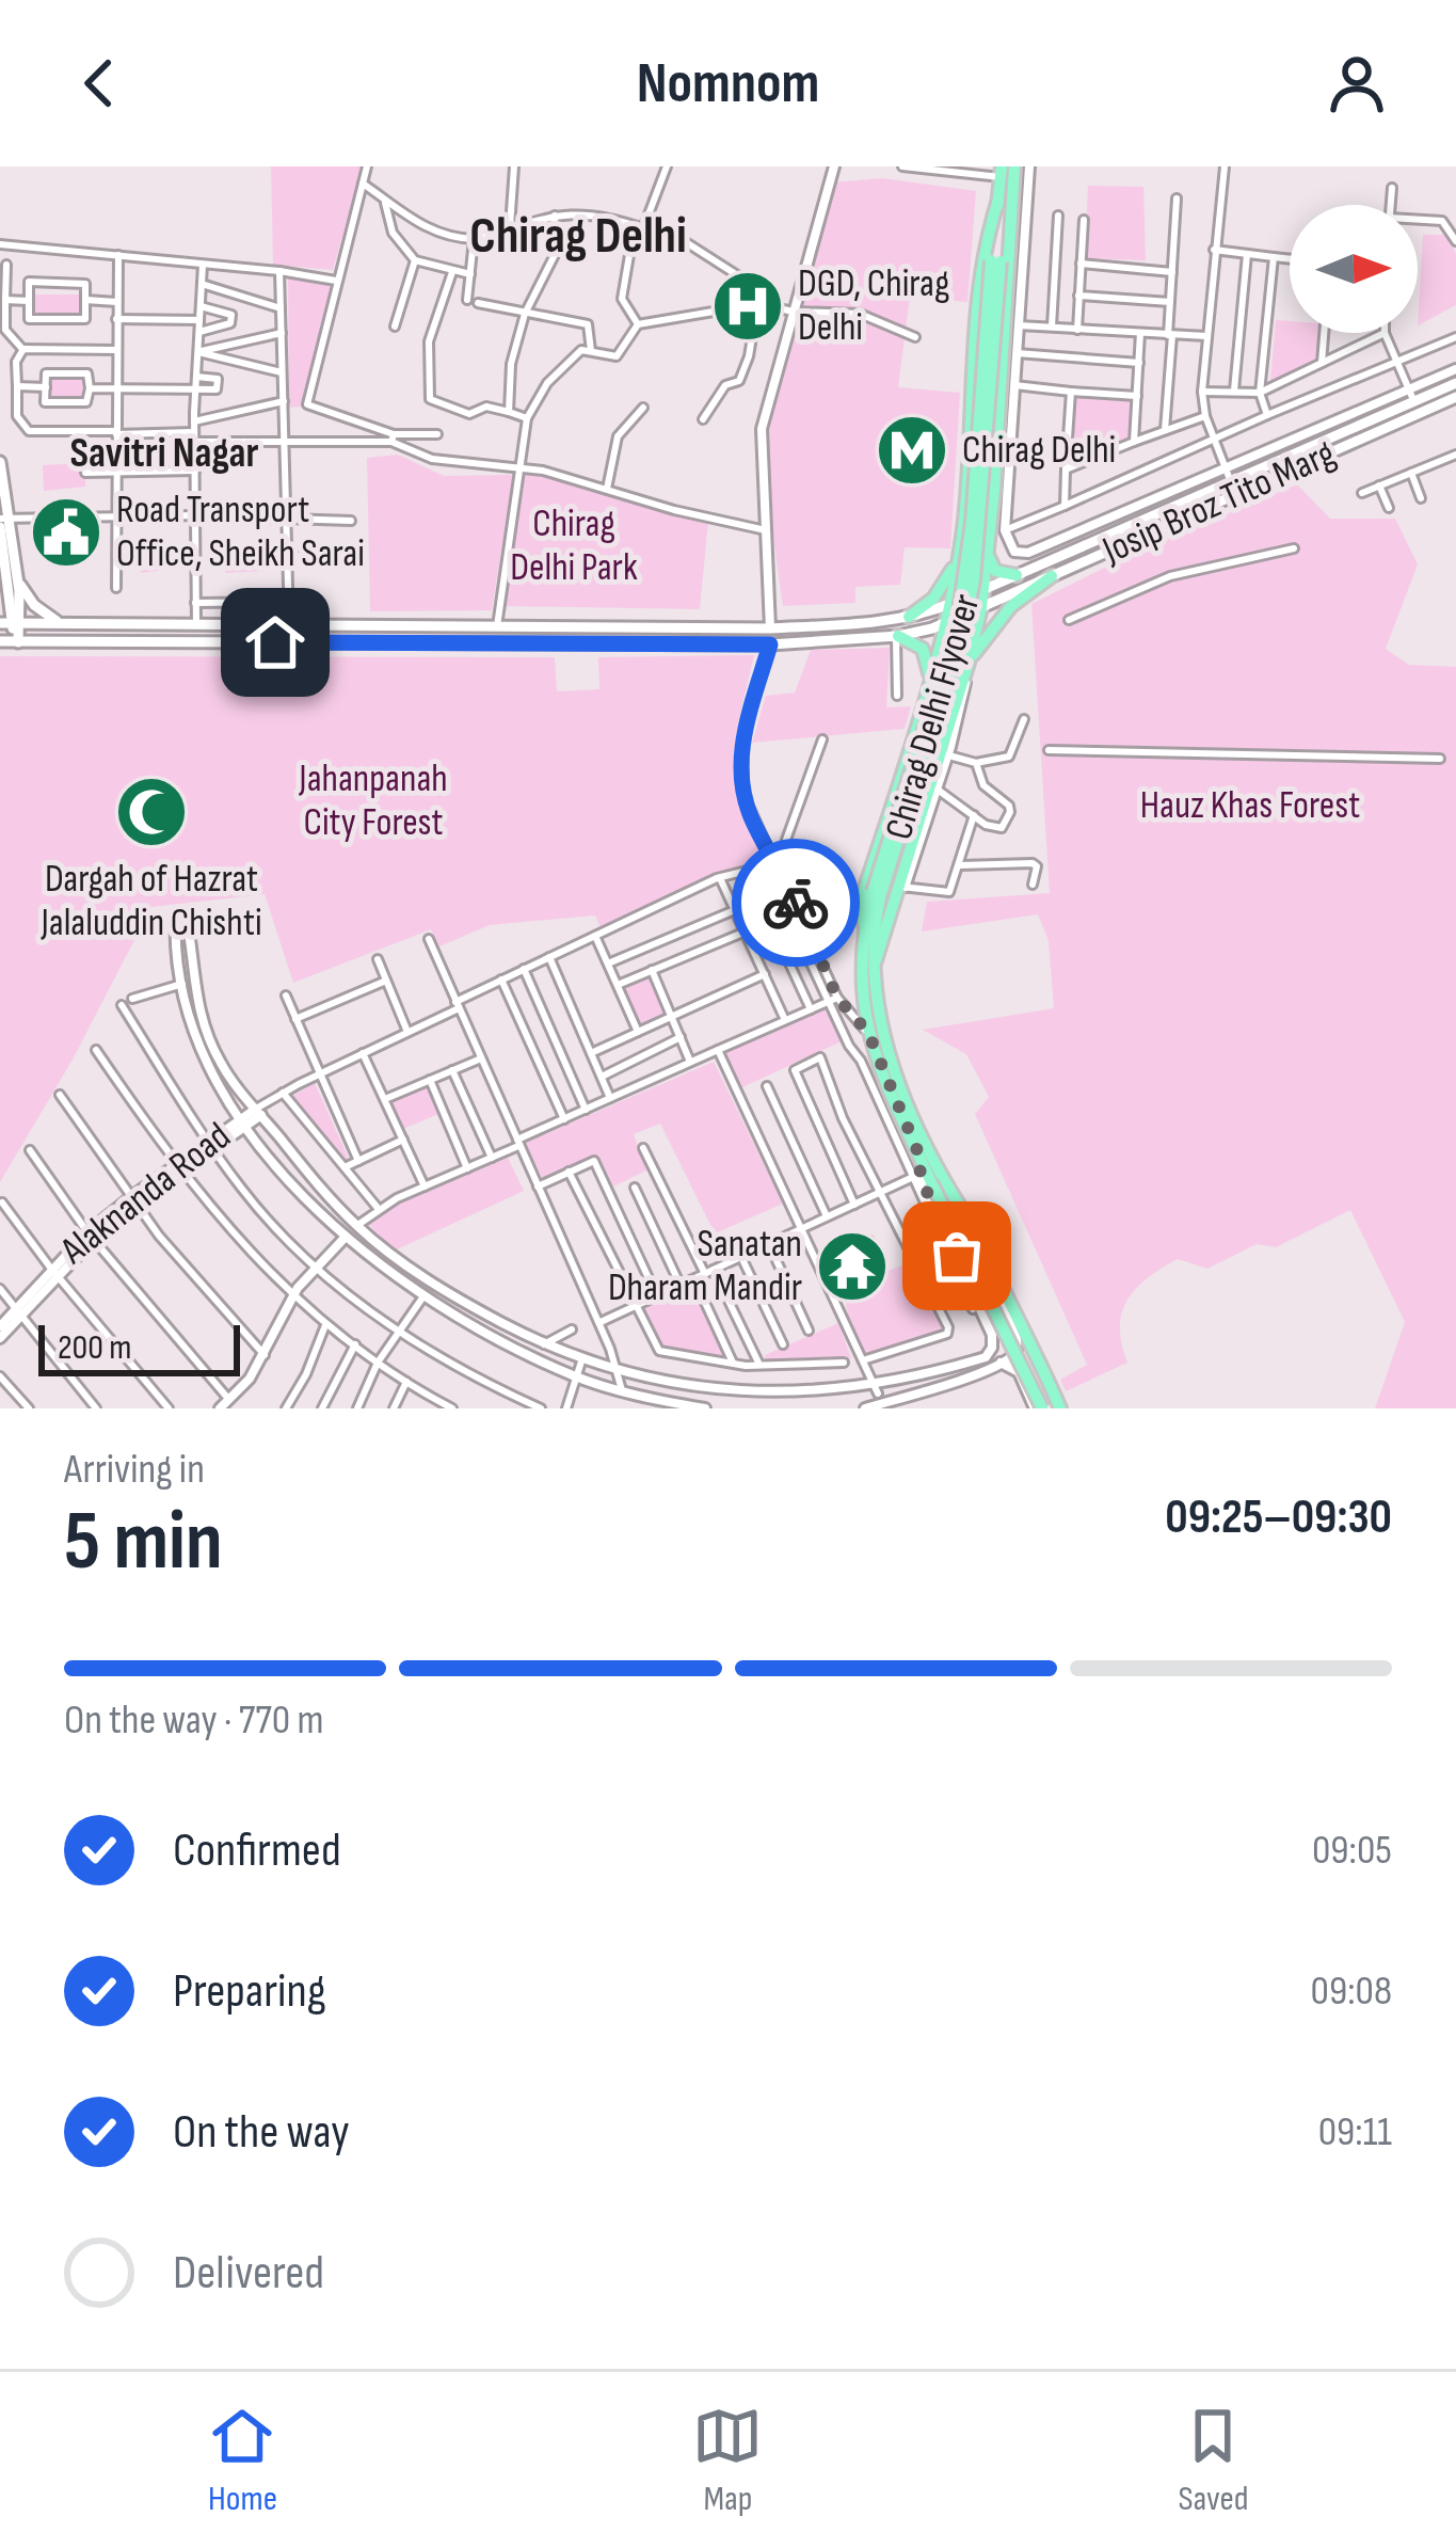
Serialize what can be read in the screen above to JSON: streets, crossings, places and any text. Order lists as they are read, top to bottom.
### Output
{
  "streets": {
    "main road": ["Josip Broz Tito Marg", "Chirag Delhi Flyover"],
    "street": ["Alaknanda Road"]
  },
  "districts": ["Chirag Delhi", "Savitri Nagar"],
  "parks": ["Chirag Delhi Park", "Jahanpanah City Forest", "Hauz Khas Forest"],
  "places": {
    "hospital": ["DGD, Chirag Delhi"],
    "metro station": ["Chirag Delhi"],
    "public building": ["Road Transport Office, Sheikh Sarai"],
    "mosque": ["Dargah of Hazrat Jalaluddin Chishti"],
    "temple": ["Sanatan Dharam Mandir"]
  },
  "scale_bar": "200 m",
  "north": "right",
  "page": {
    "header": "Nomnom",
    "scale": "200 m",
    "heading": ["5 min", "Arriving in", "09:25–09:30"],
    "bar": "On the way · 770 m",
    "list": [
      ["Confirmed", "09:05"],
      ["Preparing", "09:08"],
      ["On the way", "09:11"],
      "Delivered"
    ],
    "tabs": ["Home", "Map", "Saved"]
  }
}
